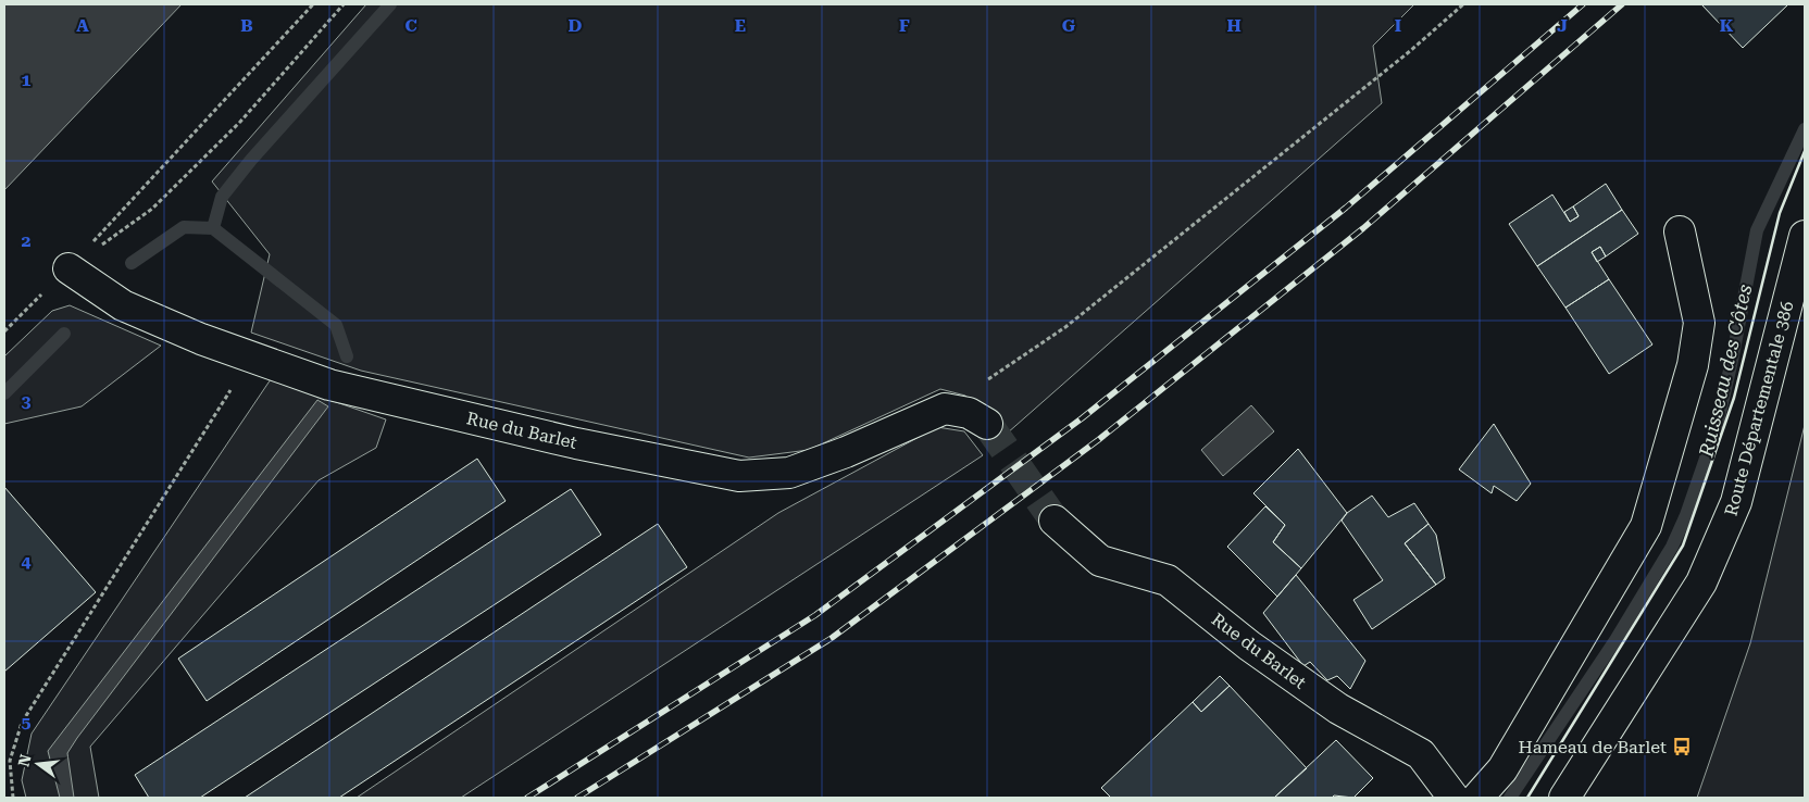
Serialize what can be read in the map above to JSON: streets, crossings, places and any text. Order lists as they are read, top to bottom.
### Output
{
  "streets": {
    "street": ["Route Départementale 386", "Rue du Barlet"]
  },
  "water": ["Ruisseau des Côtes"],
  "places": {
    "bus stop": ["Hameau de Barlet"]
  },
  "north": "left",
  "grid": {
    "columns": [
      "A",
      "B",
      "C",
      "D",
      "E",
      "F",
      "G",
      "H",
      "I",
      "J",
      "K"
    ],
    "rows": [
      "1",
      "2",
      "3",
      "4",
      "5"
    ]
  }
}
